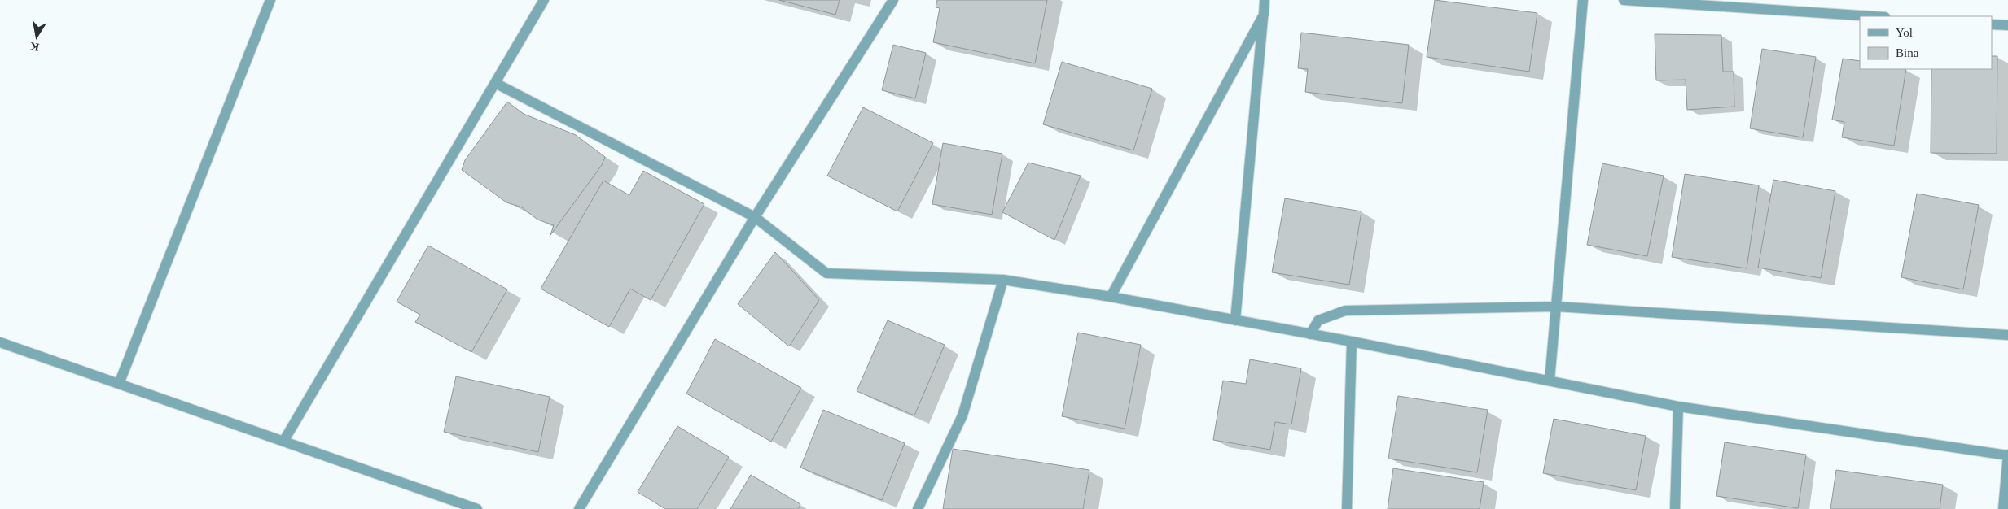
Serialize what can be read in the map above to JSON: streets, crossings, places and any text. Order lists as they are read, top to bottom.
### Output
{
  "legend": ["Yol", "Bina"],
  "north": "bottom"
}
